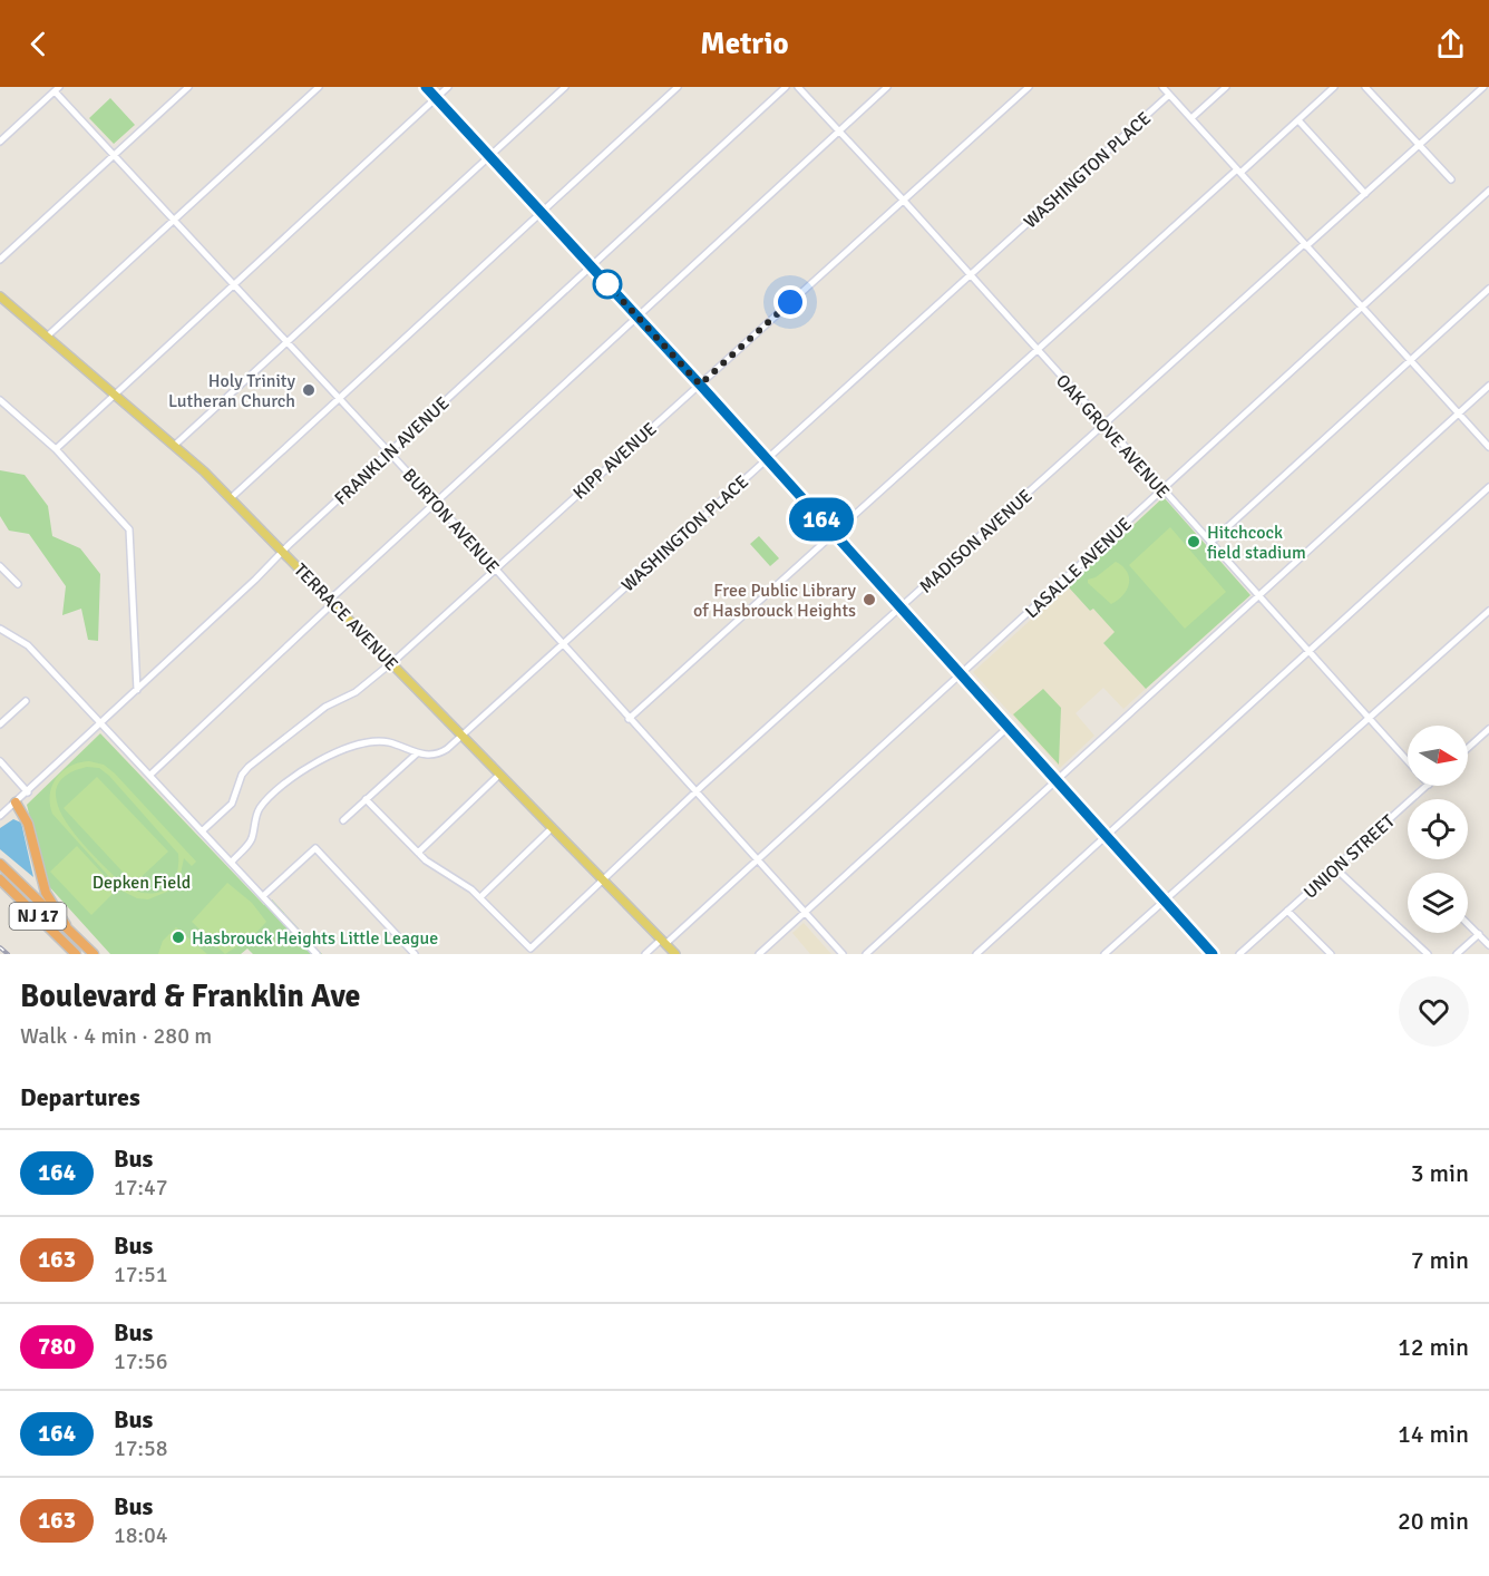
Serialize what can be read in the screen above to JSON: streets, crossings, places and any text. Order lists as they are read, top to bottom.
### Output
{
  "streets": {
    "highway": ["NJ 17"],
    "main road": ["TERRACE AVENUE"],
    "street": [
      "WASHINGTON PLACE",
      "OAK GROVE AVENUE",
      "FRANKLIN AVENUE",
      "KIPP AVENUE",
      "BURTON AVENUE",
      "MADISON AVENUE",
      "LASALLE AVENUE",
      "UNION STREET"
    ]
  },
  "crossings": [
    ["WASHINGTON PLACE", "OAK GROVE AVENUE"],
    ["WASHINGTON PLACE", "BURTON AVENUE"],
    ["WASHINGTON PLACE", "TERRACE AVENUE"],
    ["OAK GROVE AVENUE", "KIPP AVENUE"],
    ["OAK GROVE AVENUE", "MADISON AVENUE"],
    ["OAK GROVE AVENUE", "LASALLE AVENUE"],
    ["FRANKLIN AVENUE", "BURTON AVENUE"],
    ["FRANKLIN AVENUE", "TERRACE AVENUE"],
    ["KIPP AVENUE", "BURTON AVENUE"],
    ["KIPP AVENUE", "TERRACE AVENUE"],
    ["BURTON AVENUE", "MADISON AVENUE"],
    ["BURTON AVENUE", "LASALLE AVENUE"],
    ["MADISON AVENUE", "TERRACE AVENUE"],
    ["LASALLE AVENUE", "TERRACE AVENUE"]
  ],
  "parks": ["Depken Field"],
  "places": [
    "Holy Trinity Lutheran Church",
    "Hitchcock field stadium",
    "Free Public Library of Hasbrouck Heights",
    "Hasbrouck Heights Little League"
  ],
  "lines": ["bus line 164"],
  "north": "right",
  "page": {
    "header": "Metrio",
    "on_map": "164",
    "heading": [
      ["Boulevard & Franklin Ave", "Walk · 4 min · 280 m"],
      "Departures"
    ],
    "list": [
      {
        "mark": "164",
        "name": "Bus",
        "note": "17:47",
        "value": "3 min"
      },
      {
        "mark": "163",
        "name": "Bus",
        "note": "17:51",
        "value": "7 min"
      },
      {
        "mark": "780",
        "name": "Bus",
        "note": "17:56",
        "value": "12 min"
      },
      {
        "mark": "164",
        "name": "Bus",
        "note": "17:58",
        "value": "14 min"
      },
      {
        "mark": "163",
        "name": "Bus",
        "note": "18:04",
        "value": "20 min"
      }
    ]
  }
}
